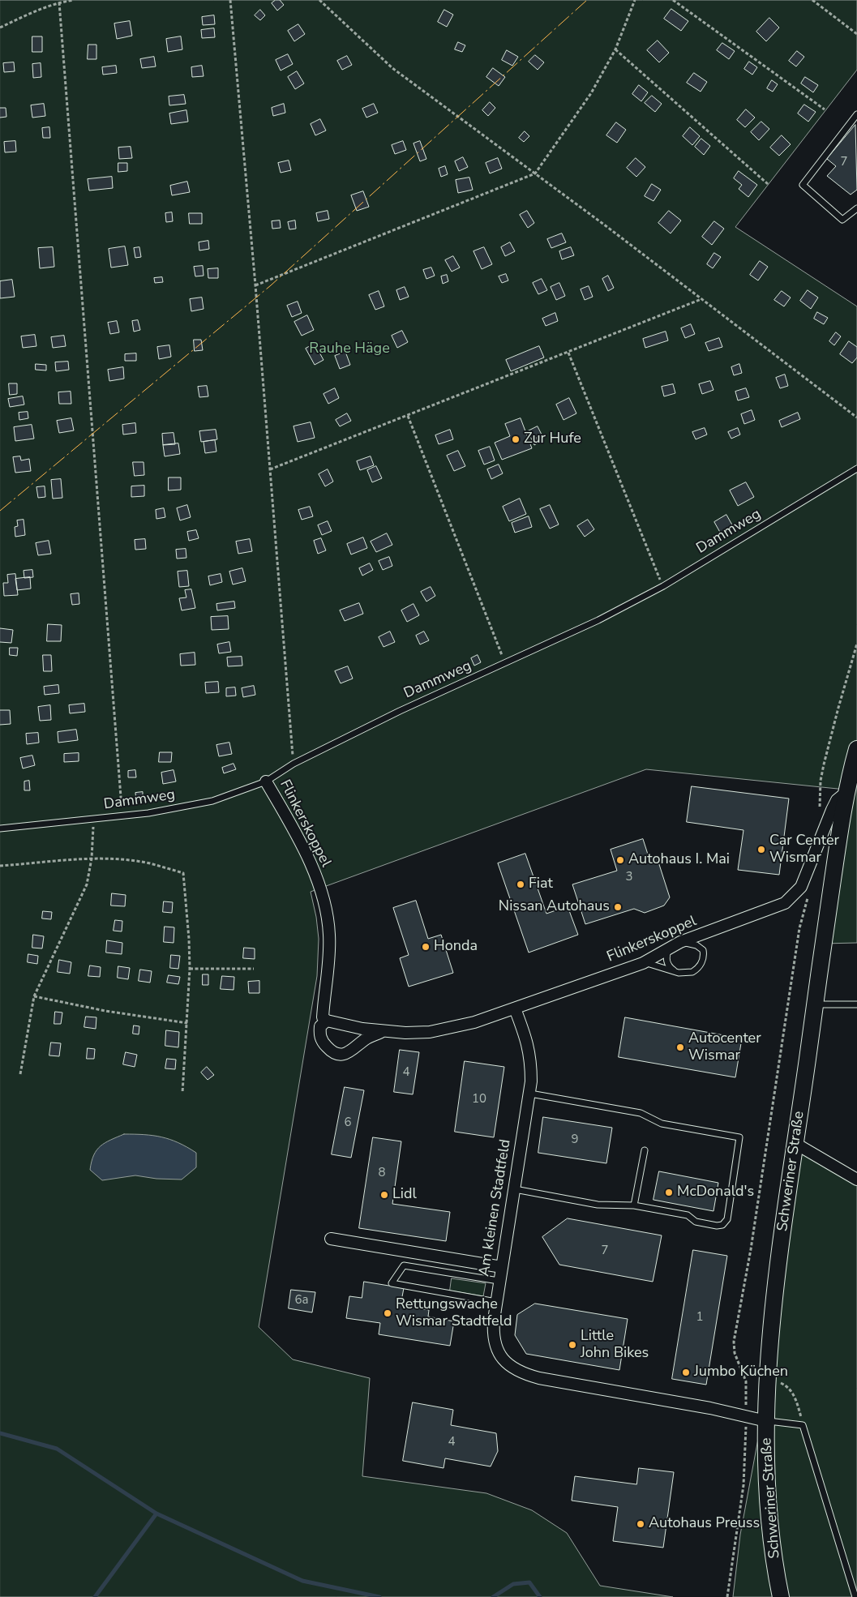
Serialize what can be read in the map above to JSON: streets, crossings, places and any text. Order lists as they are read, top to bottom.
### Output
{
  "streets": {
    "main road": ["Schweriner Straße"],
    "street": ["Flinkerskoppel", "Am kleinen Stadtfeld"],
    "lane": ["Dammweg"]
  },
  "crossings": [
    ["Dammweg", "Flinkerskoppel"],
    ["Flinkerskoppel", "Schweriner Straße"],
    ["Flinkerskoppel", "Am kleinen Stadtfeld"],
    ["Schweriner Straße", "Am kleinen Stadtfeld"]
  ],
  "parks": ["Rauhe Häge"],
  "places": [
    "Zur Hufe",
    "Car Center Wismar",
    "Autohaus I. Mai",
    "Fiat",
    "Nissan Autohaus",
    "Honda",
    "Autocenter Wismar",
    "McDonald's",
    "Lidl",
    "Rettungswache Wismar Stadtfeld",
    "Little John Bikes",
    "Jumbo Küchen",
    "Autohaus Preuss"
  ],
  "house_numbers": [
    "7",
    "3",
    "4",
    "10",
    "6",
    "9",
    "8",
    "7",
    "6a",
    "1",
    "4"
  ]
}
